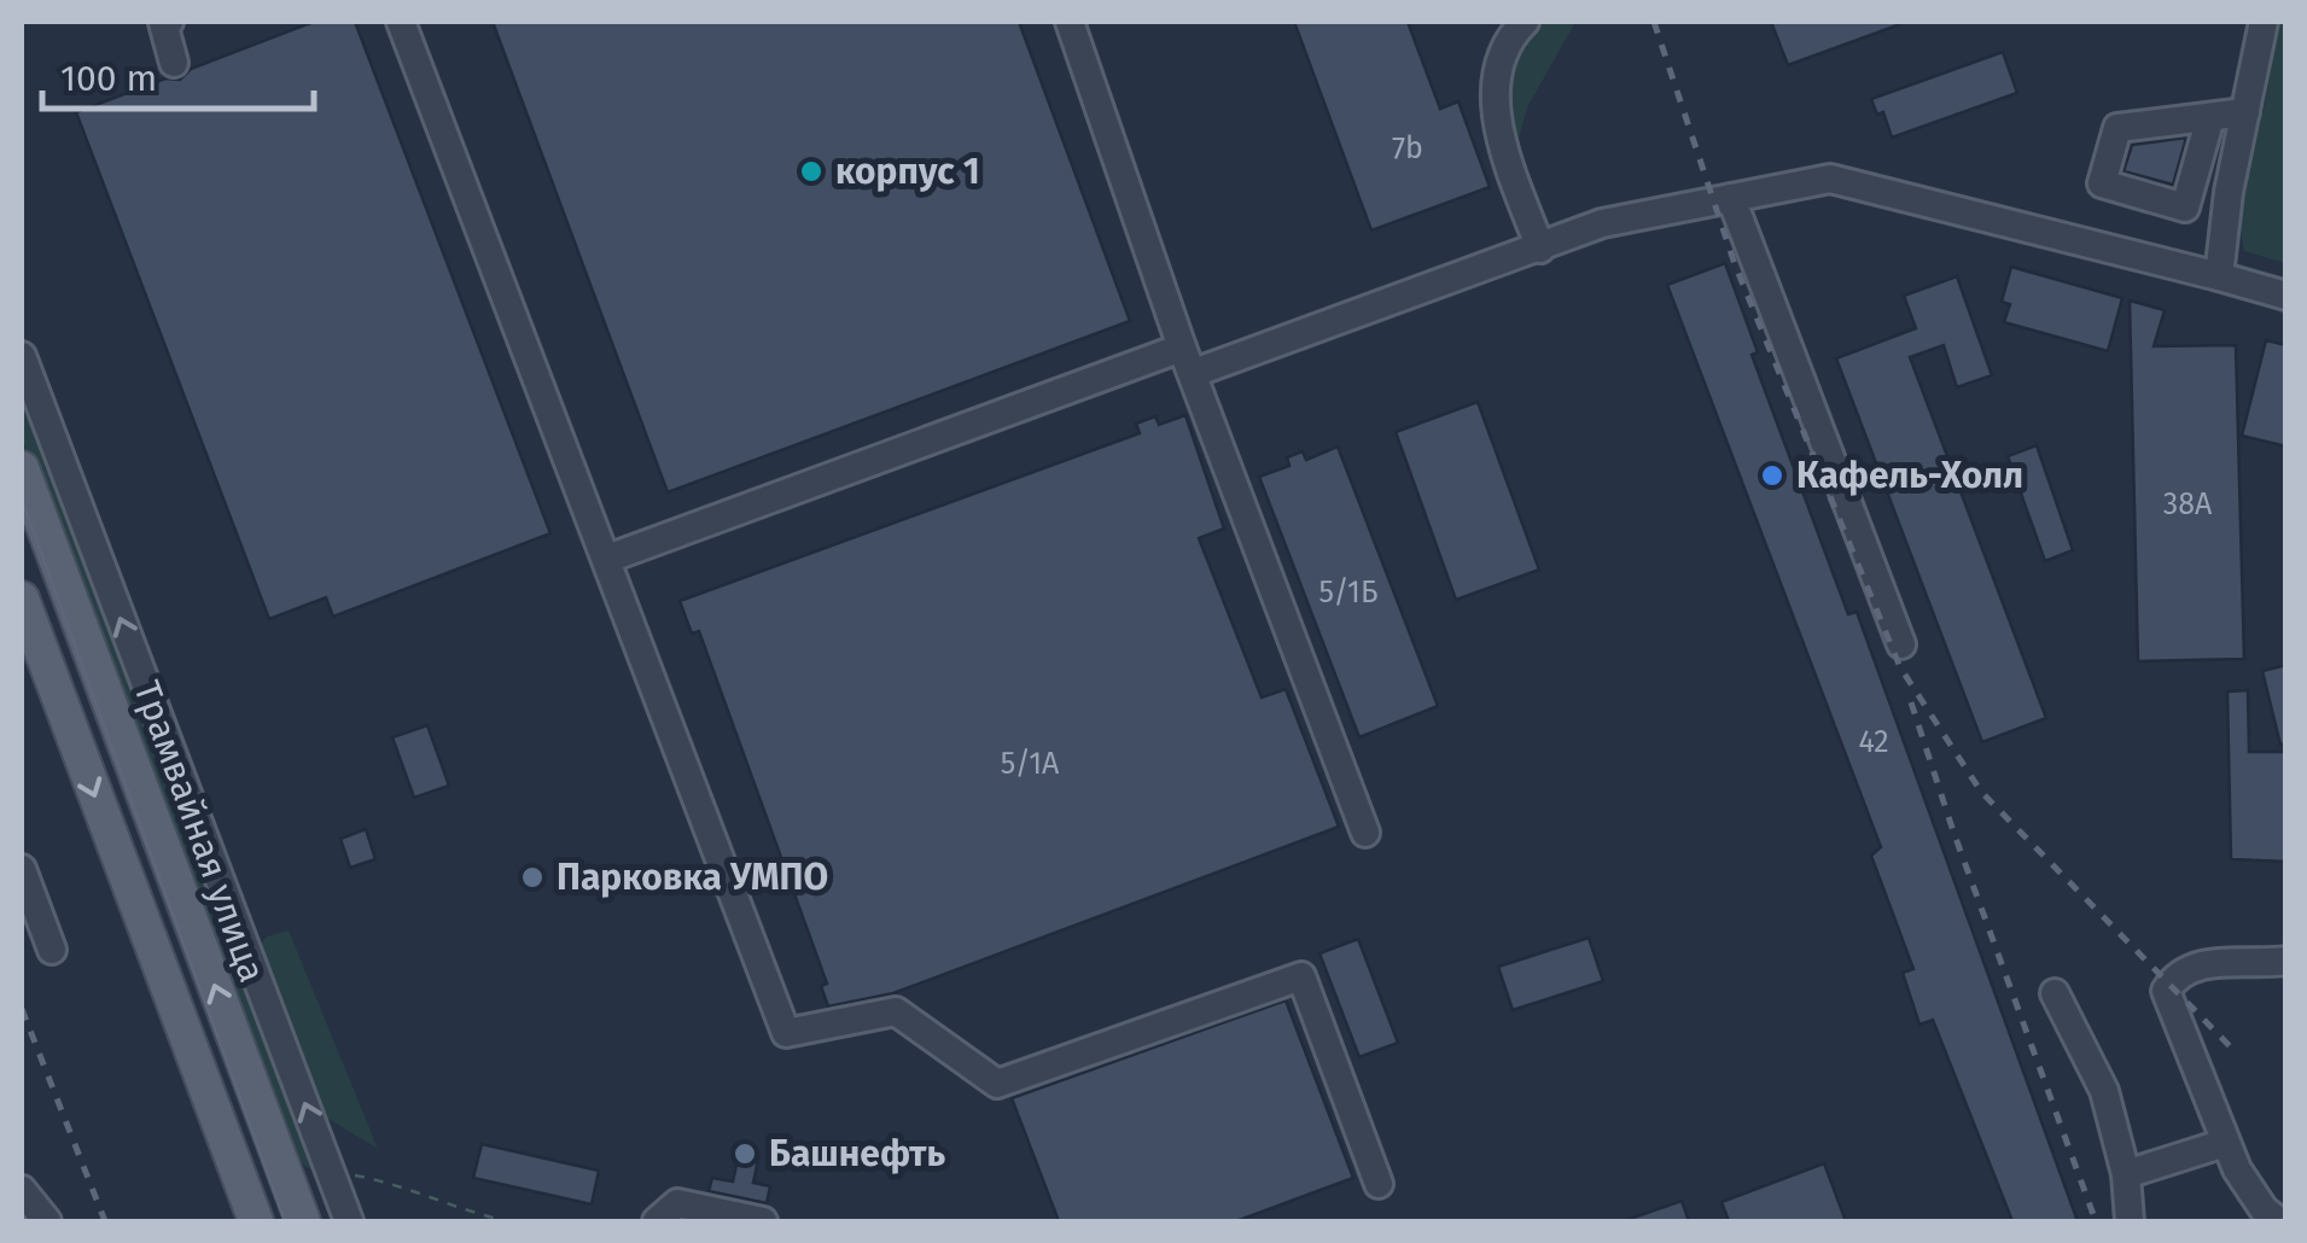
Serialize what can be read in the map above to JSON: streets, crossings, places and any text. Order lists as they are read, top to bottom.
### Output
{
  "streets": {
    "main road": ["Трамвайная улица"]
  },
  "places": [
    "корпус 1",
    "Кафель-Холл",
    "Парковка УМПО",
    "Башнефть"
  ],
  "house_numbers": [
    "7b",
    "38А",
    "5/1Б",
    "42",
    "5/1А"
  ],
  "scale_bar": "100 m"
}
